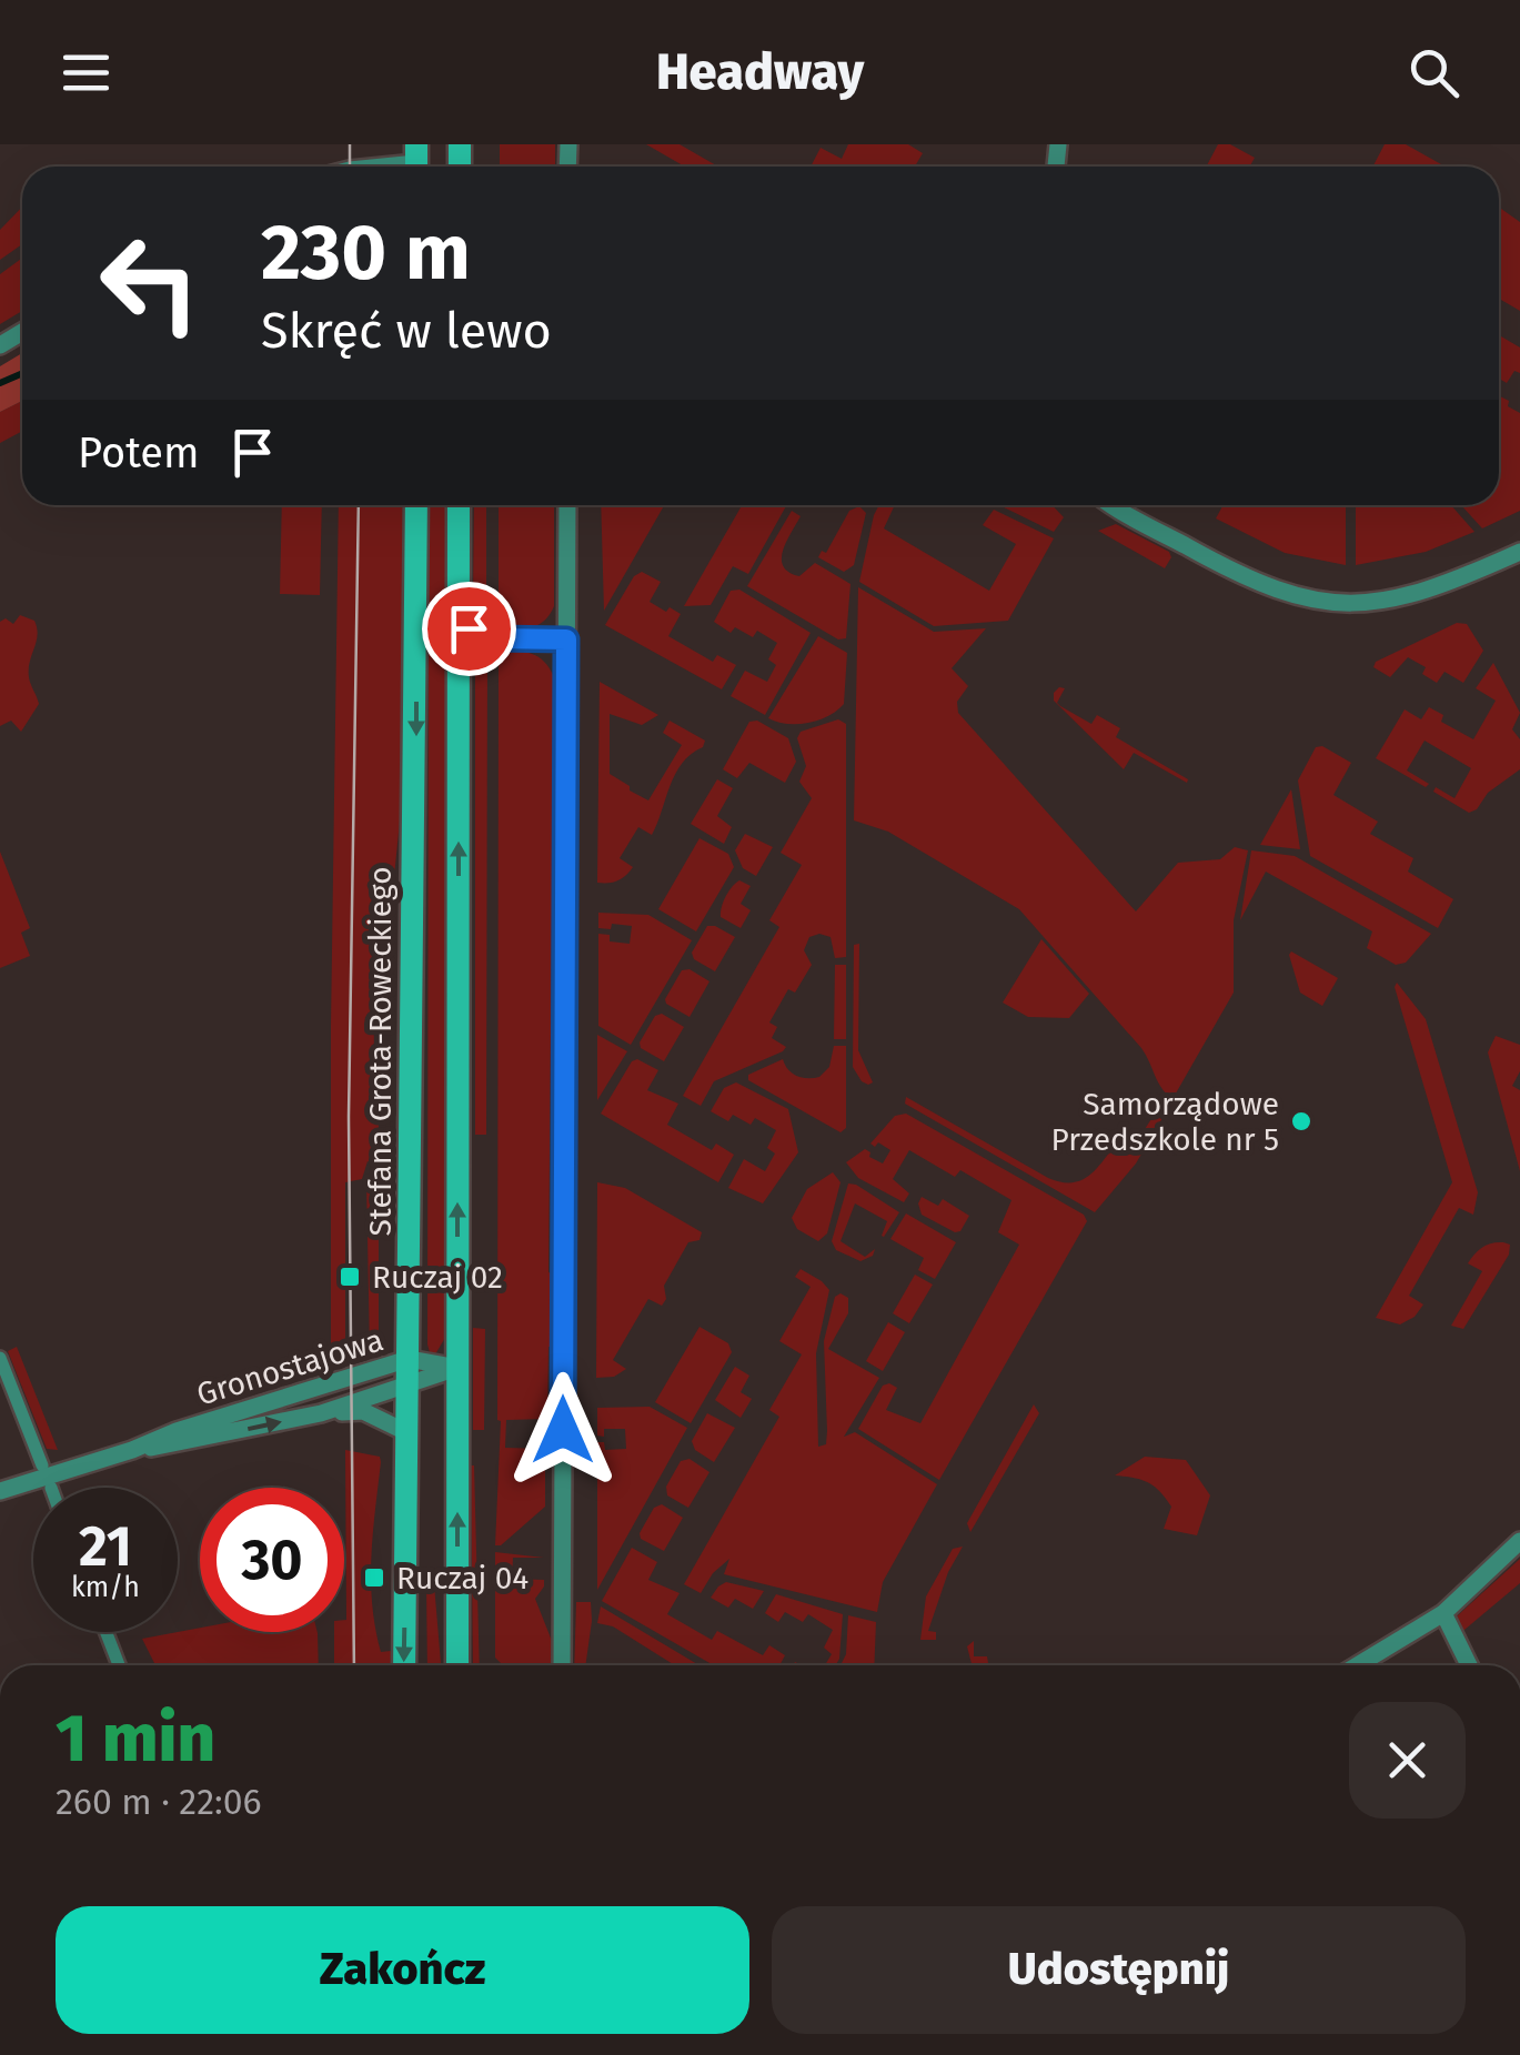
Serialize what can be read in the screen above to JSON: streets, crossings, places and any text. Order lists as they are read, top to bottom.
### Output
{
  "streets": {
    "main road": ["Stefana Grota-Roweckiego"],
    "street": ["Gronostajowa"]
  },
  "crossings": [
    ["Stefana Grota-Roweckiego", "Gronostajowa"]
  ],
  "places": {
    "other": ["Samorządowe Przedszkole nr 5"],
    "transit": ["Ruczaj 02", "Ruczaj 04"]
  },
  "page": {
    "header": "Headway",
    "turn": ["230 m", "Skręć w lewo"],
    "then": "Potem",
    "speed": "21 km/h",
    "limit": "30",
    "heading": ["1 min", "260 m · 22:06"],
    "buttons": ["Zakończ", "Udostępnij"]
  }
}
